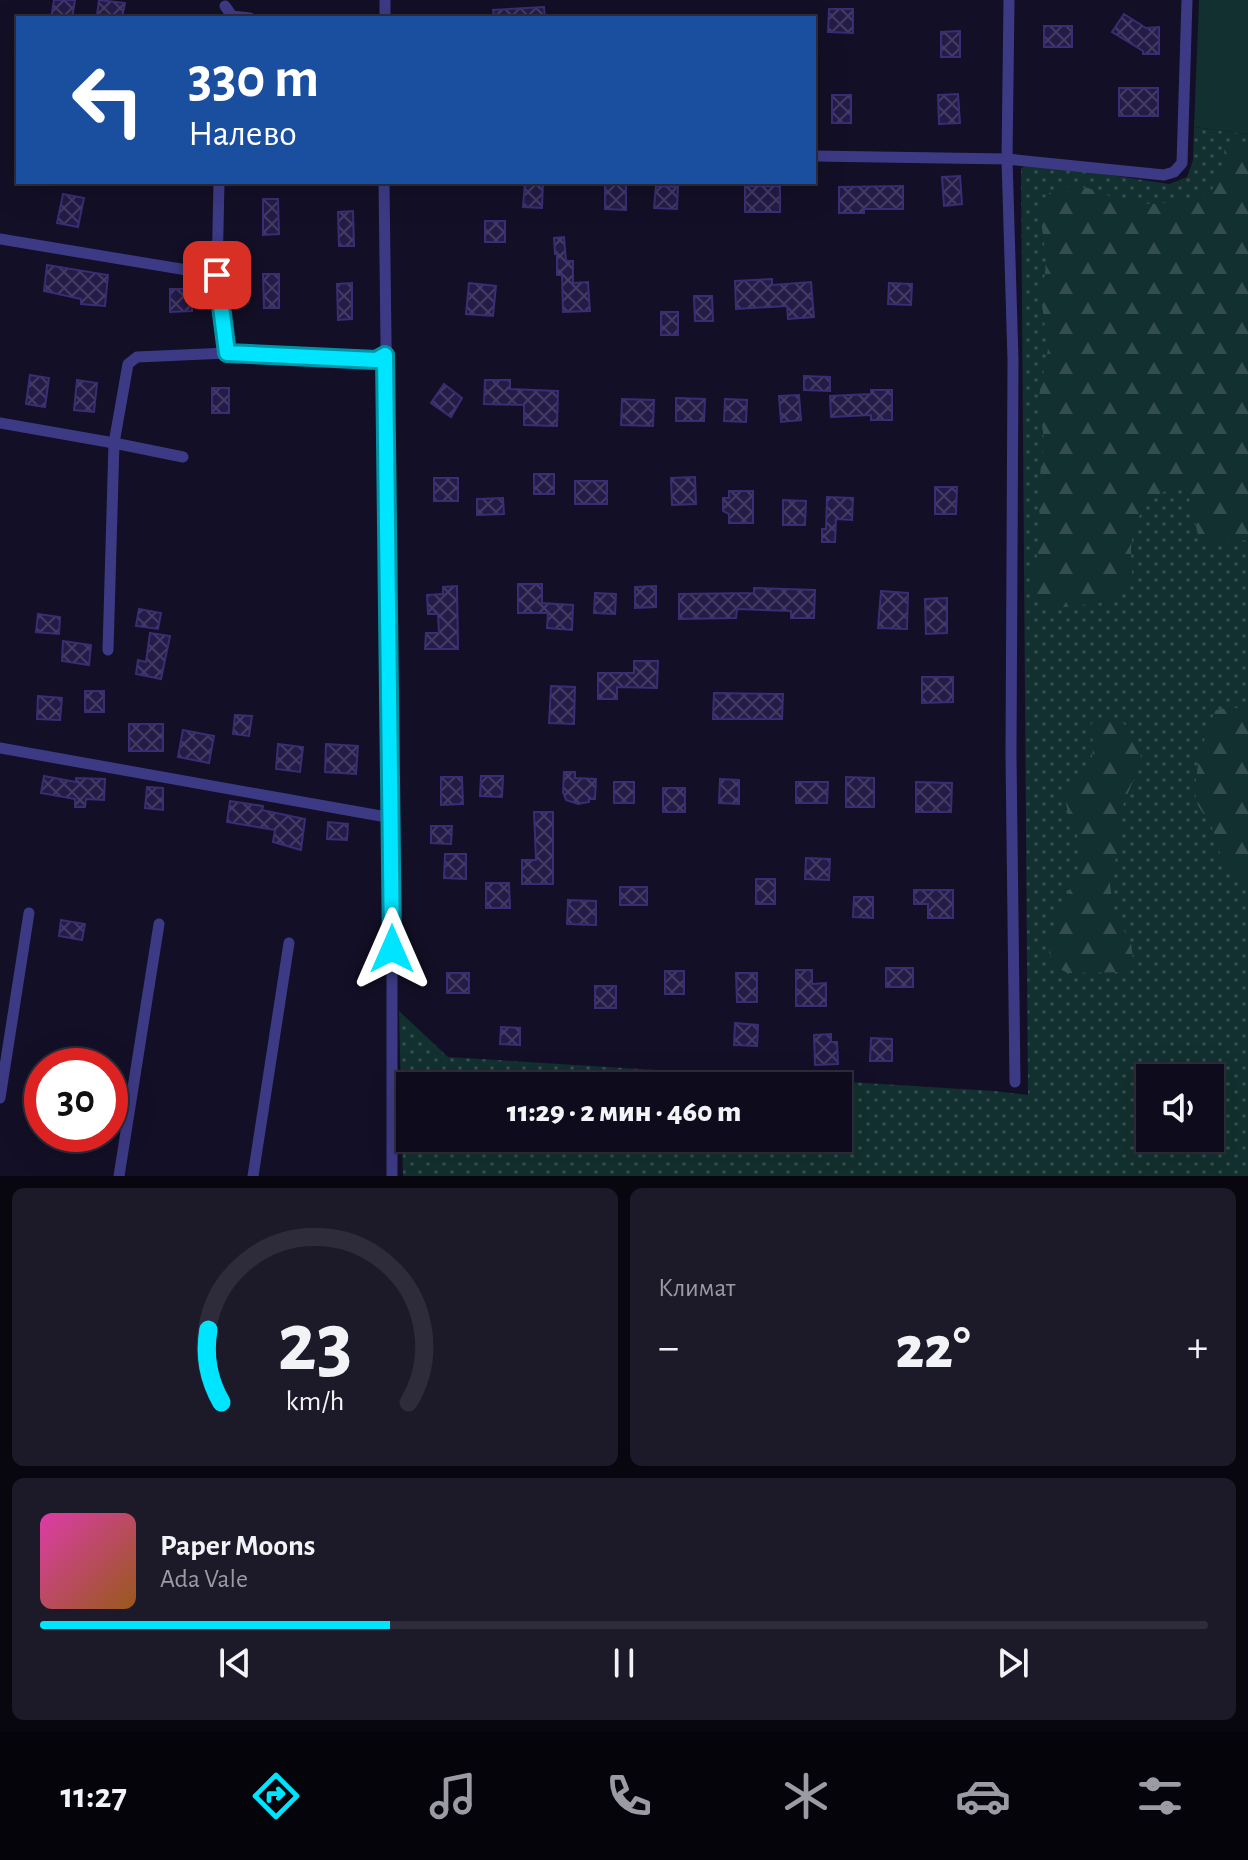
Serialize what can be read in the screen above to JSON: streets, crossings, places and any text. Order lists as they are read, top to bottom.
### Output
{
  "page": {
    "turn": ["330 m", "Налево"],
    "limit": "30",
    "trip": "11:29 · 2 мин · 460 m",
    "tile": "Климат",
    "heat": ["−", "22°", "+"],
    "song": ["Paper Moons", "Ada Vale"],
    "tabs": "11:27",
    "gauge": ["23", "km/h"]
  }
}
